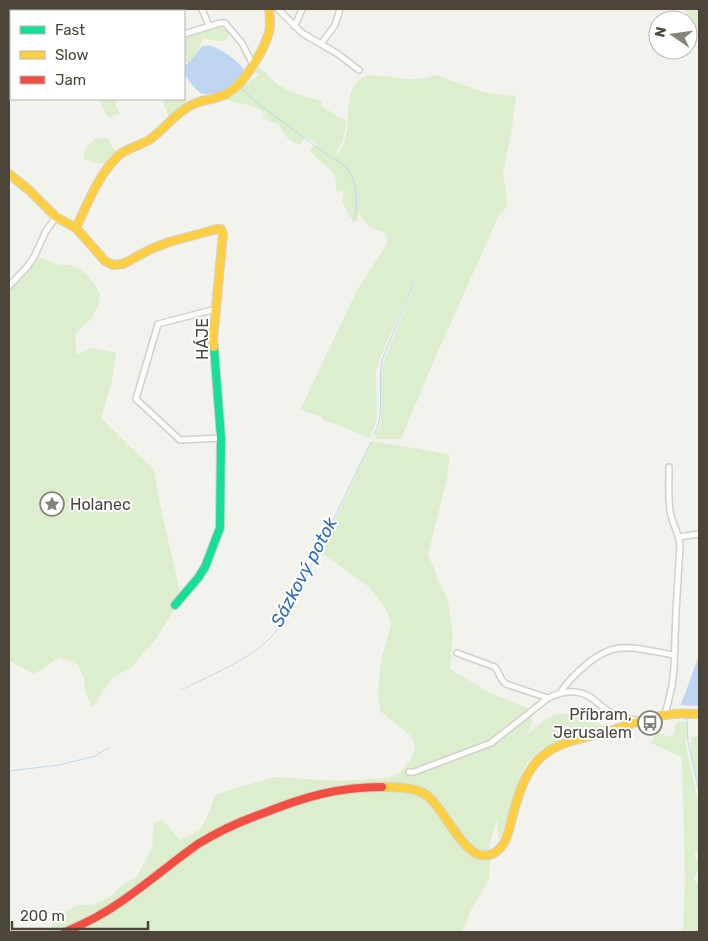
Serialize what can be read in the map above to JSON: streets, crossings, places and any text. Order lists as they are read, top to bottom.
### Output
{
  "streets": {
    "street": ["HÁJE"]
  },
  "water": ["Sázkový potok"],
  "places": {
    "place": ["Holanec"],
    "bus stop": ["Příbram, Jerusalem"]
  },
  "legend": ["Fast", "Slow", "Jam"],
  "scale_bar": "200 m",
  "north": "left"
}
